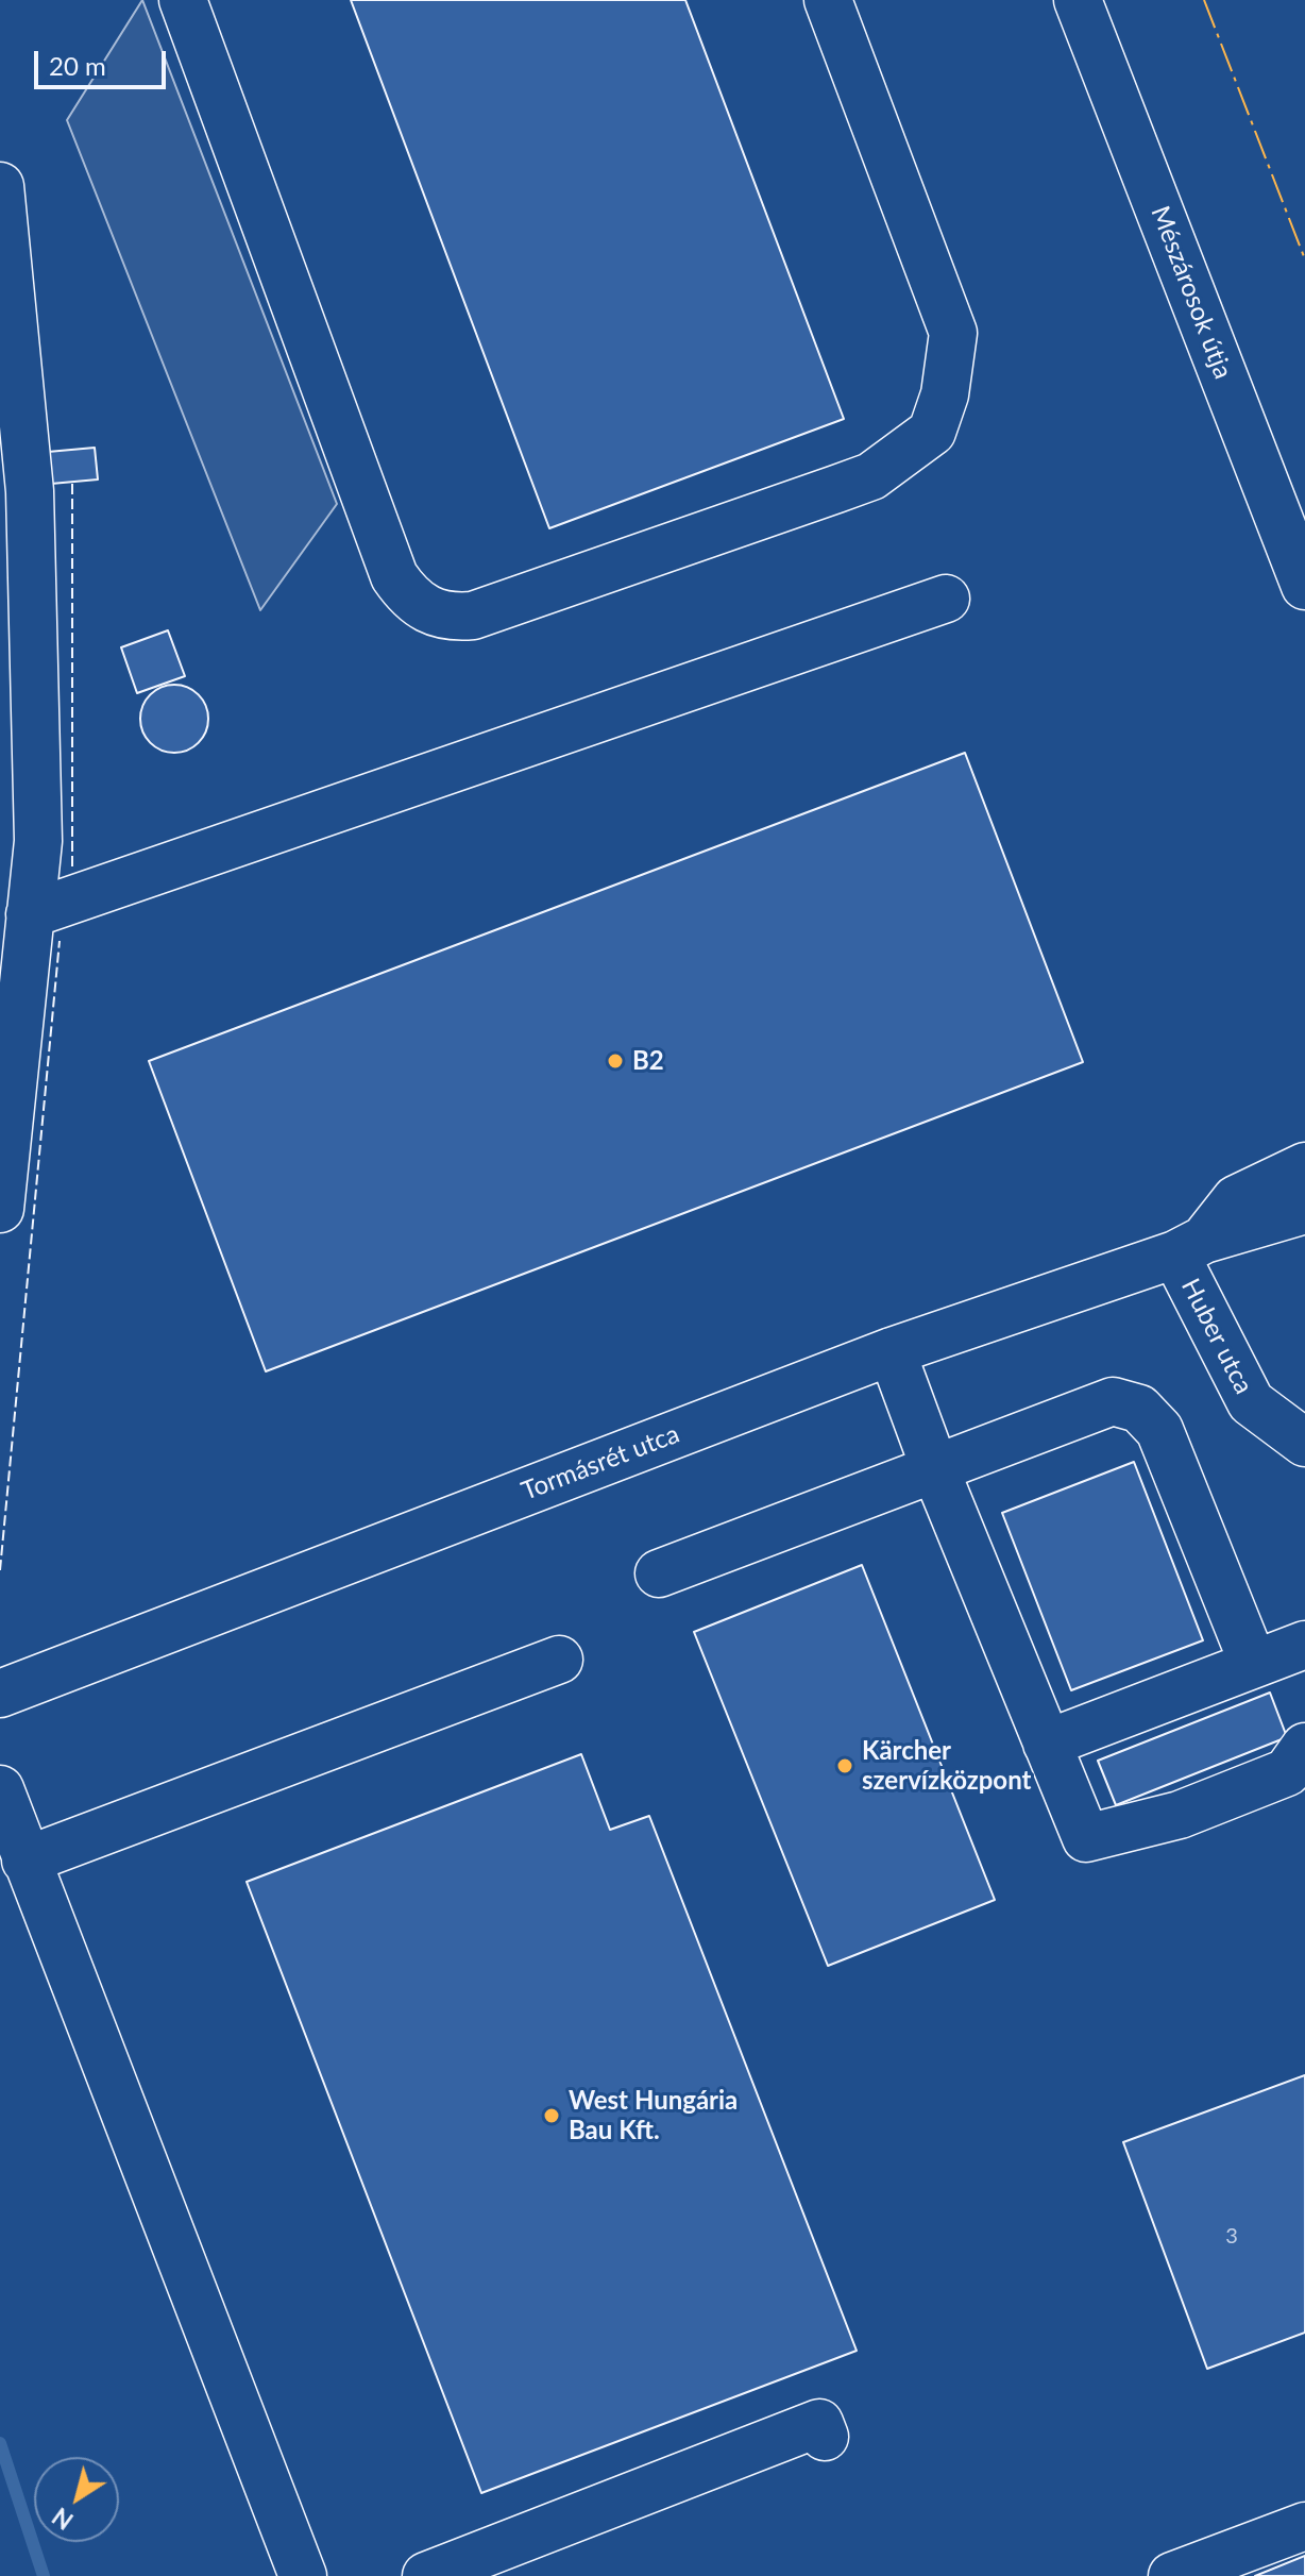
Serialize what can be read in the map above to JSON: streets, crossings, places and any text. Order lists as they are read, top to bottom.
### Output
{
  "streets": {
    "street": ["Mészárosok útja", "Huber utca", "Tormásrét utca"]
  },
  "crossings": [
    ["Huber utca", "Tormásrét utca"]
  ],
  "places": ["B2", "Kärcher szervízközpont", "West Hungária Bau Kft."],
  "house_numbers": ["3"],
  "scale_bar": "20 m",
  "north": "bottom left"
}
